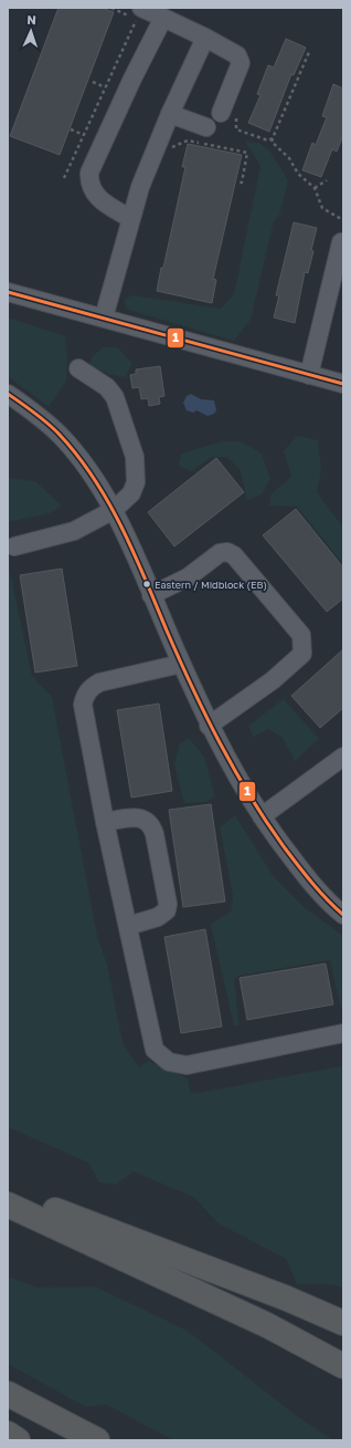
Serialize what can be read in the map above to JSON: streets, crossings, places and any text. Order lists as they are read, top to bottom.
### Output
{
  "places": ["Eastern / Midblock (EB)"],
  "lines": ["transit line 1"],
  "north": "top"
}
